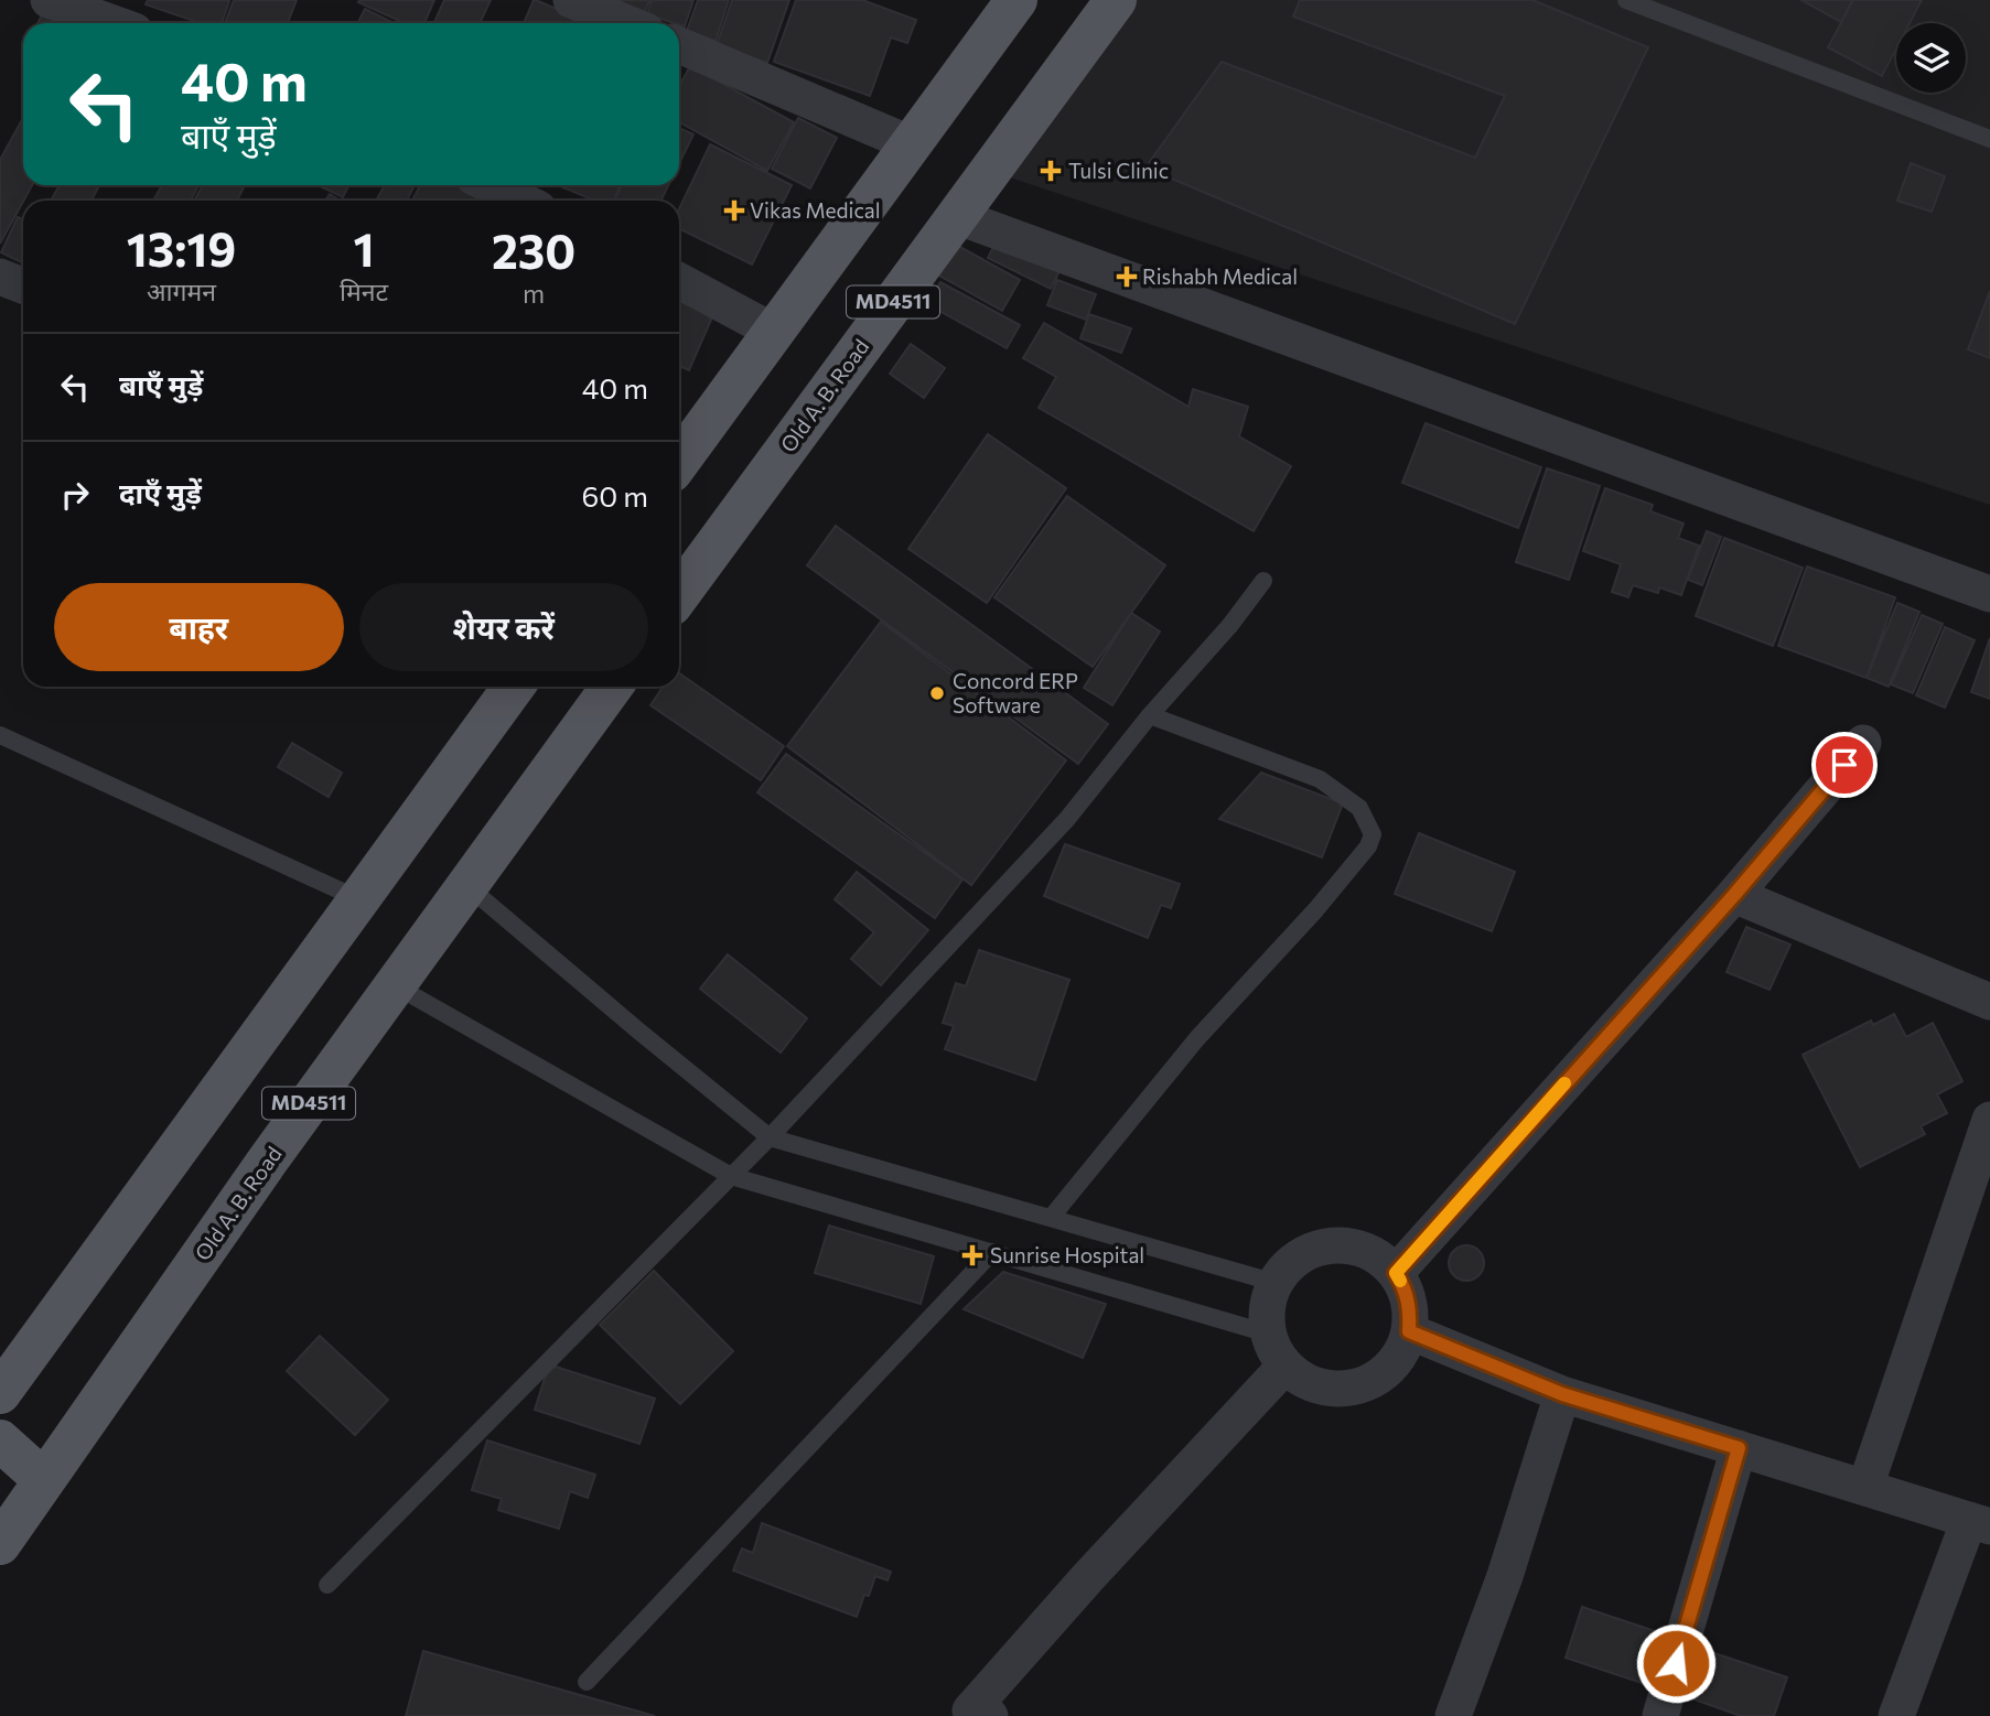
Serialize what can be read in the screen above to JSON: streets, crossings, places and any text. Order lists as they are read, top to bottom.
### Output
{
  "streets": {
    "main road": ["MD4511", "Old A. B. Road"]
  },
  "places": {
    "health": [
      "Tulsi Clinic",
      "Vikas Medical",
      "Rishabh Medical",
      "Sunrise Hospital"
    ],
    "other": ["Concord ERP Software"]
  },
  "page": {
    "turn": ["40 m", "बाएँ मुड़ें"],
    "eta": [
      "13:19",
      "आगमन",
      "1",
      "मिनट",
      "230",
      "m"
    ],
    "list": [
      {
        "name": "बाएँ मुड़ें",
        "value": "40 m"
      },
      {
        "name": "दाएँ मुड़ें",
        "value": "60 m"
      }
    ],
    "buttons": ["बाहर", "शेयर करें"]
  }
}
